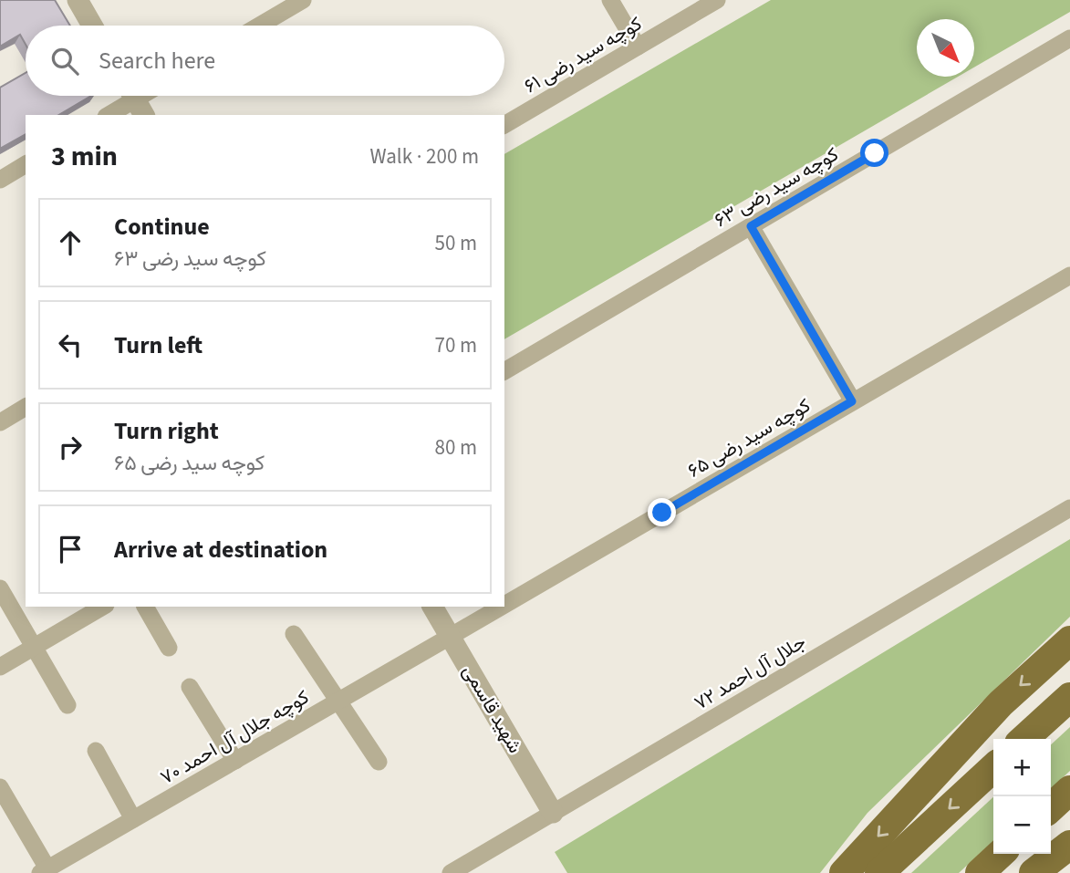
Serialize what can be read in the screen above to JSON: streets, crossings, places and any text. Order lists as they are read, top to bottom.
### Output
{
  "streets": {
    "street": [
      "کوچه سید رضی ۶۱",
      "کوچه سید رضی ۶۳",
      "کوچه سید رضی ۶۵",
      "جلال آل احمد ۷۲",
      "شهید قاسمی",
      "کوچه جلال آل احمد ۷۰"
    ]
  },
  "crossings": [
    ["کوچه سید رضی ۶۵", "شهید قاسمی"],
    ["کوچه سید رضی ۶۵", "کوچه جلال آل احمد ۷۰"],
    ["جلال آل احمد ۷۲", "شهید قاسمی"],
    ["شهید قاسمی", "کوچه جلال آل احمد ۷۰"]
  ],
  "north": "bottom right",
  "page": {
    "search": "Search here",
    "heading": ["3 min", "Walk · 200 m"],
    "list": [
      ["Continue", "کوچه سید رضی ۶۳", "50 m"],
      ["Turn left", "70 m"],
      ["Turn right", "کوچه سید رضی ۶۵", "80 m"],
      "Arrive at destination"
    ],
    "map_buttons": ["+", "−"]
  }
}
